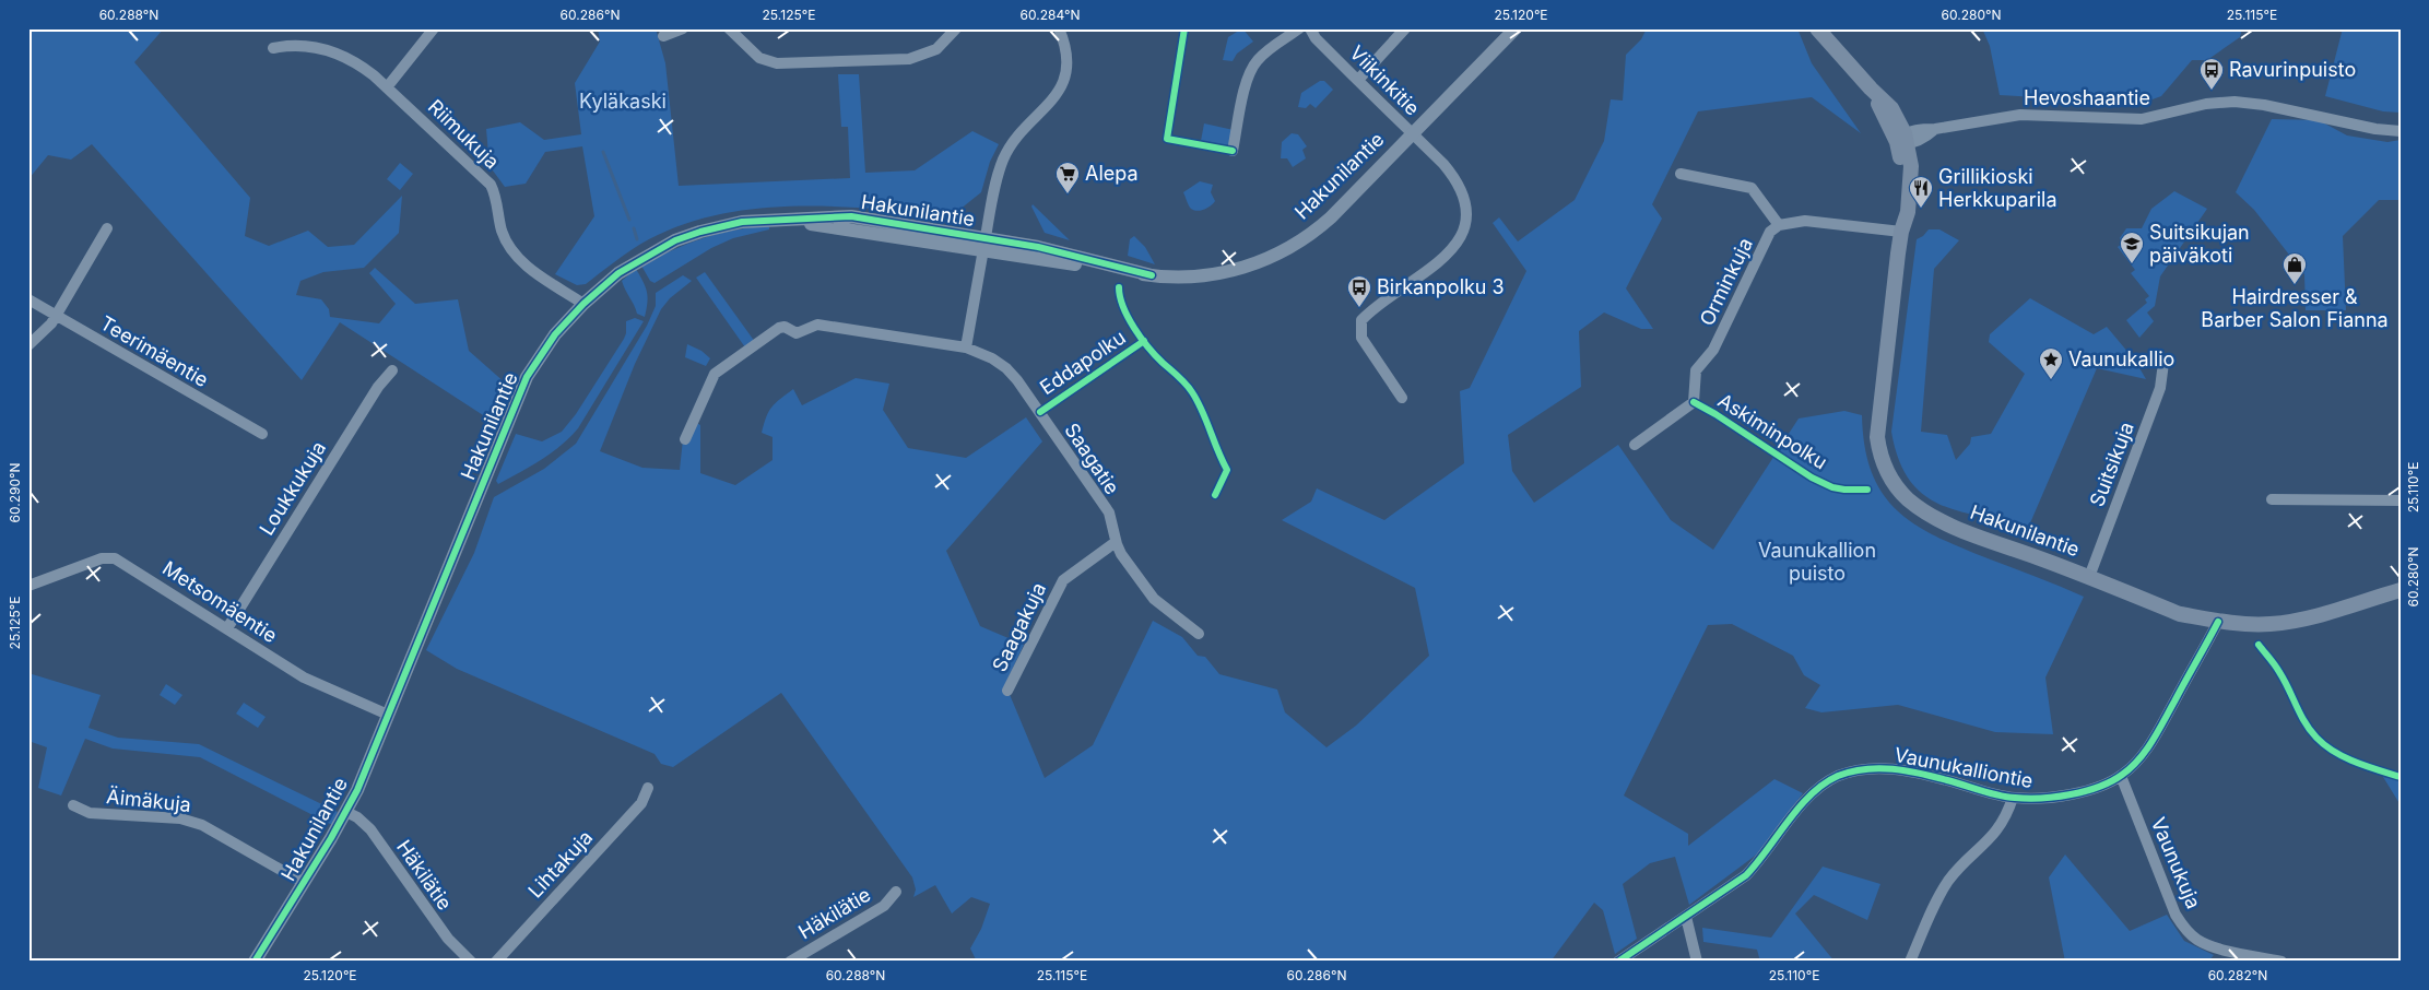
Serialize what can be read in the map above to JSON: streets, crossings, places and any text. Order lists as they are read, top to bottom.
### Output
{
  "streets": {
    "main road": ["Hakunilantie"],
    "street": [
      "Viikinkitie",
      "Hevoshaantie",
      "Riimukuja",
      "Orminkuja",
      "Teerimäentie",
      "Saagatie",
      "Suitsikuja",
      "Loukkukuja",
      "Metsomäentie",
      "Saagakuja",
      "Vaunukalliontie",
      "Äimäkuja",
      "Vaunukuja",
      "Lihtakuja",
      "Häkilätie"
    ],
    "cycle path": ["Eddapolku", "Askiminpolku"]
  },
  "crossings": [
    ["Viikinkitie", "Hakunilantie"],
    ["Hevoshaantie", "Hakunilantie"],
    ["Riimukuja", "Hakunilantie"],
    ["Hakunilantie", "Suitsikuja"],
    ["Hakunilantie", "Metsomäentie"],
    ["Hakunilantie", "Vaunukalliontie"],
    ["Hakunilantie", "Äimäkuja"],
    ["Hakunilantie", "Häkilätie"],
    ["Saagatie", "Saagakuja"],
    ["Loukkukuja", "Metsomäentie"],
    ["Vaunukalliontie", "Vaunukuja"]
  ],
  "parks": ["Kyläkaski", "Vaunukallion puisto"],
  "places": {
    "bus stop": ["Ravurinpuisto", "Birkanpolku 3"],
    "supermarket": ["Alepa"],
    "restaurant": ["Grillikioski Herkkuparila"],
    "school or university": ["Suitsikujan päiväkoti"],
    "shop": ["Hairdresser & Barber Salon Fianna"],
    "place": ["Vaunukallio"]
  },
  "coordinates": [
    "60.288°N",
    "60.286°N",
    "25.125°E",
    "60.284°N",
    "25.120°E",
    "60.280°N",
    "25.115°E",
    "25.110°E",
    "60.290°N",
    "60.282°N"
  ]
}
